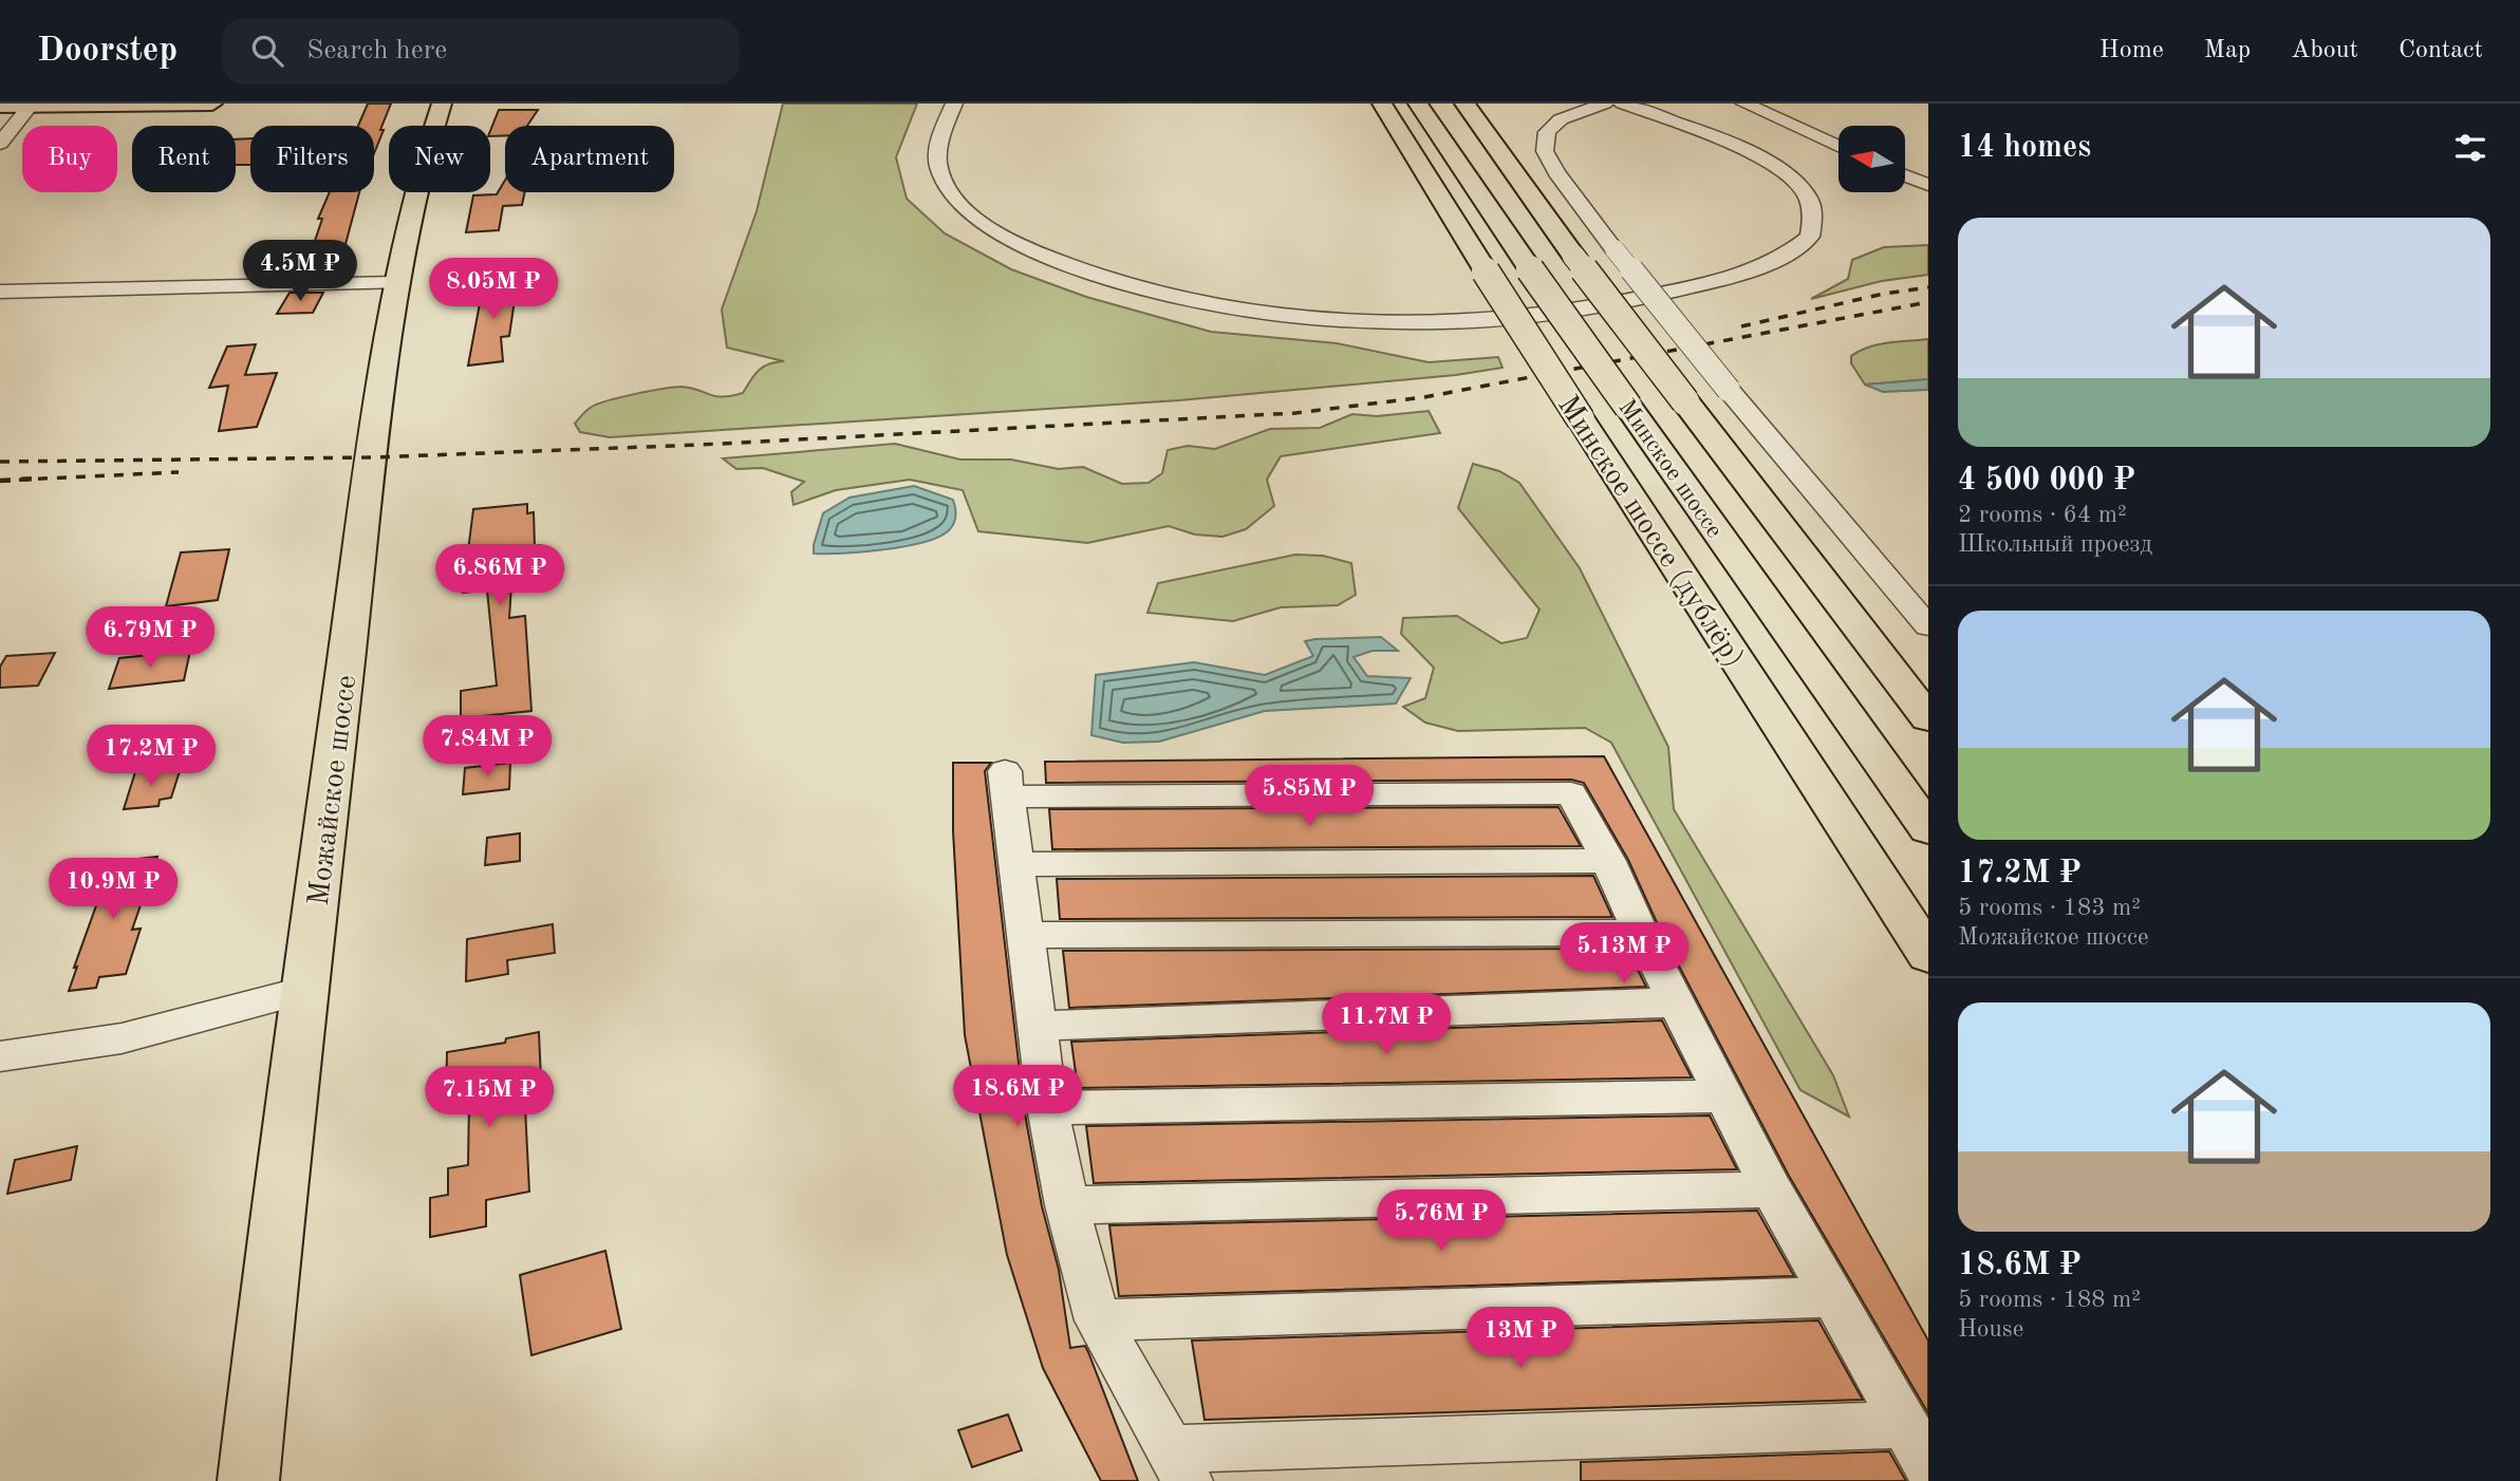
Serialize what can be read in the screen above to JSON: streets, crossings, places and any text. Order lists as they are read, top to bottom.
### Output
{
  "streets": {
    "main road": ["Минское шоссе", "Минское шоссе (дублёр)", "Можайское шоссе"]
  },
  "north": "left",
  "page": {
    "header": "Doorstep",
    "search": "Search here",
    "nav": [
      "Home",
      "Map",
      "About",
      "Contact"
    ],
    "heading": "14 homes",
    "chip": [
      "Buy",
      "Rent",
      "Filters",
      "New",
      "Apartment"
    ],
    "list": [
      {
        "name": "4 500 000 ₽",
        "note": "2 rooms · 64 m² · Школьный проезд"
      },
      {
        "name": "17.2M ₽",
        "note": "5 rooms · 183 m² · Можайское шоссе"
      },
      {
        "name": "18.6M ₽",
        "note": "5 rooms · 188 m² · House"
      }
    ],
    "price": [
      "4.5M ₽",
      "8.05M ₽",
      "6.86M ₽",
      "6.79M ₽",
      "7.84M ₽",
      "17.2M ₽",
      "5.85M ₽",
      "10.9M ₽",
      "5.13M ₽",
      "11.7M ₽",
      "18.6M ₽",
      "7.15M ₽",
      "5.76M ₽",
      "13M ₽"
    ]
  }
}
